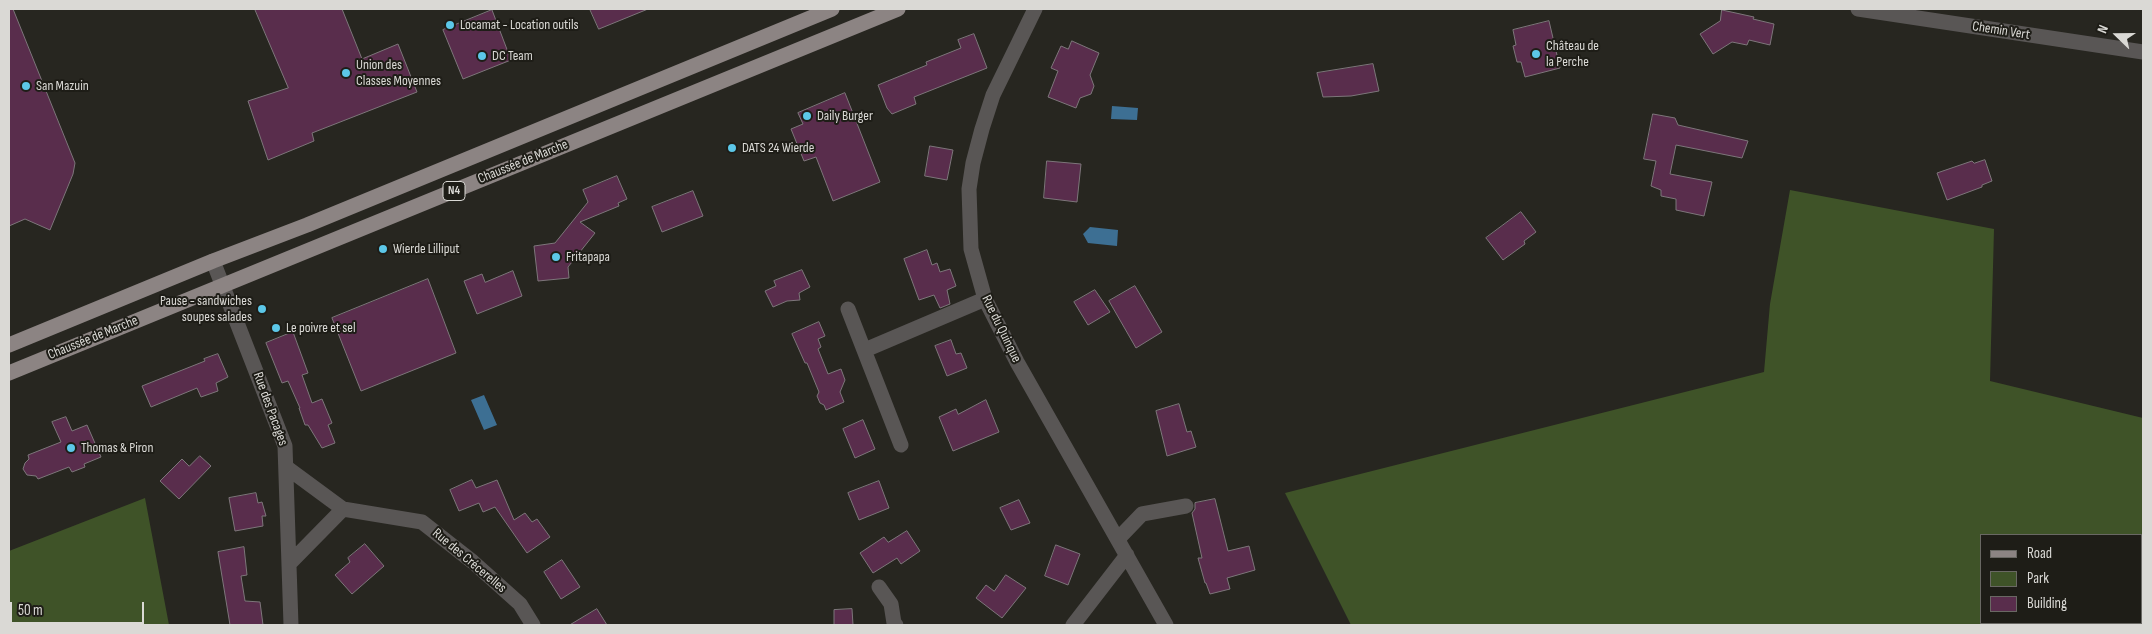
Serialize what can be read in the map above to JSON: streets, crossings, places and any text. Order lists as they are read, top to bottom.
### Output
{
  "streets": {
    "main road": ["Chaussée de Marche", "N4"],
    "street": [
      "Chemin Vert",
      "Rue du Quinque",
      "Rue des Pacages",
      "Rue des Crécerelles"
    ]
  },
  "crossings": [
    ["Chaussée de Marche", "Rue des Pacages"],
    ["Rue des Pacages", "Rue des Crécerelles"]
  ],
  "places": [
    "Locamat - Location outils",
    "Château de la Perche",
    "DC Team",
    "Union des Classes Moyennes",
    "San Mazuin",
    "Daily Burger",
    "DATS 24 Wierde",
    "Wierde Lilliput",
    "Fritapapa",
    "Pause - sandwiches soupes salades",
    "Le poivre et sel",
    "Thomas & Piron"
  ],
  "legend": ["Road", "Park", "Building"],
  "scale_bar": "50 m",
  "north": "left"
}
